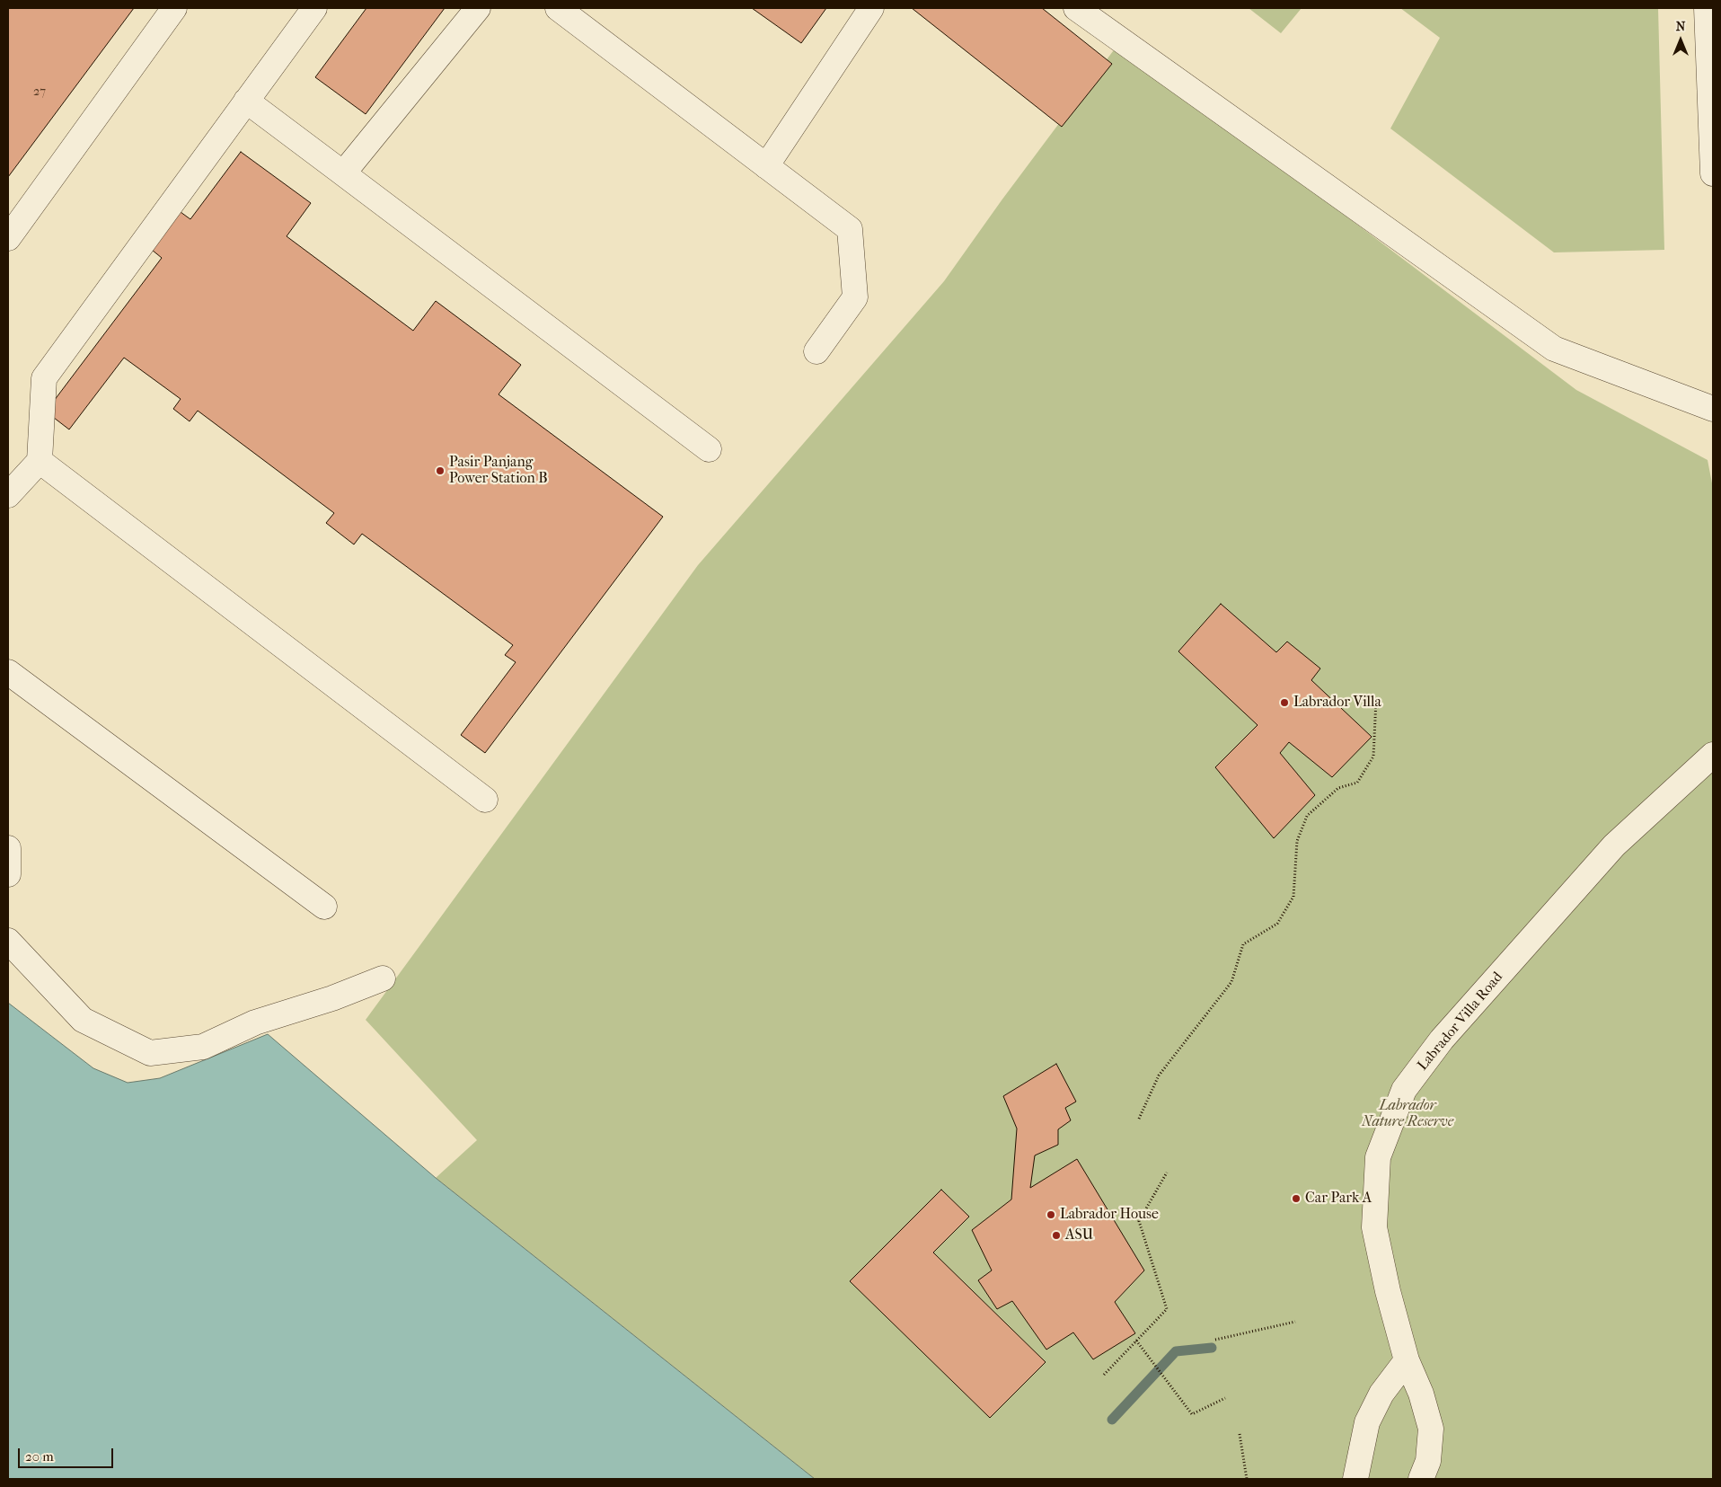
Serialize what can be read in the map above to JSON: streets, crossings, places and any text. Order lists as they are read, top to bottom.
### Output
{
  "streets": {
    "street": ["Labrador Villa Road"]
  },
  "parks": ["Labrador Nature Reserve"],
  "places": [
    "Pasir Panjang Power Station B",
    "Labrador Villa",
    "Car Park A",
    "Labrador House",
    "ASU"
  ],
  "house_numbers": ["27"],
  "scale_bar": "20 m",
  "north": "top"
}
